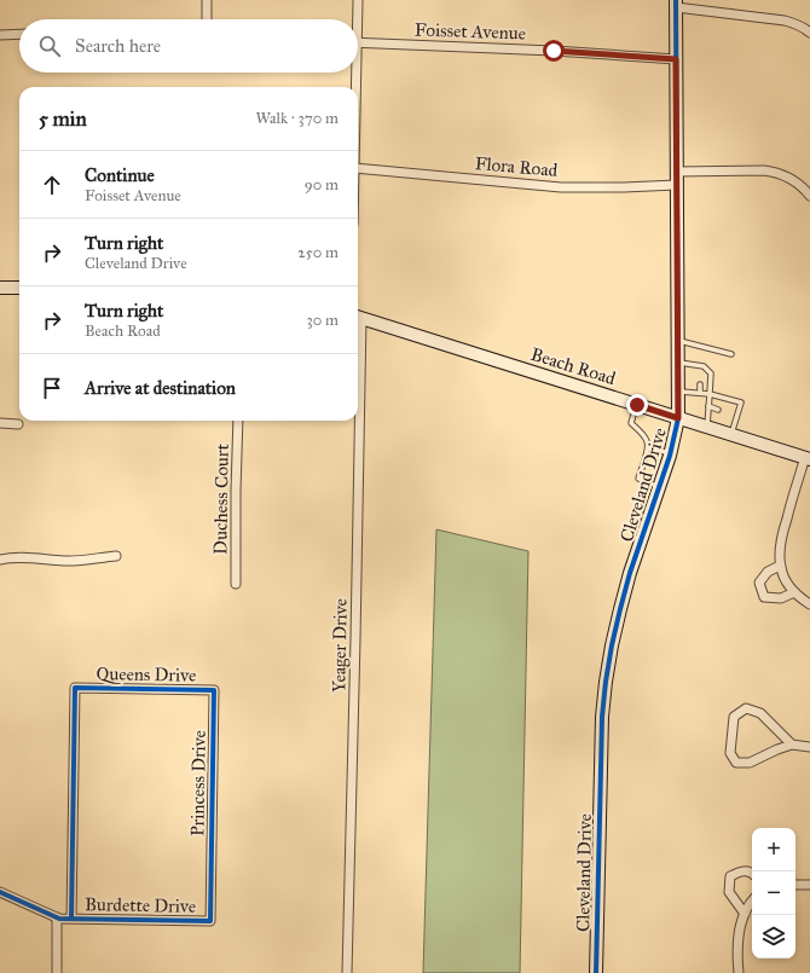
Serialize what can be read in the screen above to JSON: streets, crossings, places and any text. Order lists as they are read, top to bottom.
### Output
{
  "streets": {
    "street": [
      "Foisset Avenue",
      "Flora Road",
      "Beach Road",
      "Cleveland Drive",
      "Duchess Court",
      "Yeager Drive",
      "Queens Drive",
      "Princess Drive",
      "Burdette Drive"
    ]
  },
  "crossings": [
    ["Foisset Avenue", "Cleveland Drive"],
    ["Flora Road", "Cleveland Drive"],
    ["Beach Road", "Cleveland Drive"],
    ["Queens Drive", "Princess Drive"],
    ["Queens Drive", "Burdette Drive"],
    ["Princess Drive", "Burdette Drive"]
  ],
  "page": {
    "search": "Search here",
    "heading": ["5 min", "Walk · 370 m"],
    "list": [
      ["Continue", "Foisset Avenue", "90 m"],
      ["Turn right", "Cleveland Drive", "250 m"],
      ["Turn right", "Beach Road", "30 m"],
      "Arrive at destination"
    ],
    "map_buttons": ["+", "−"]
  }
}
